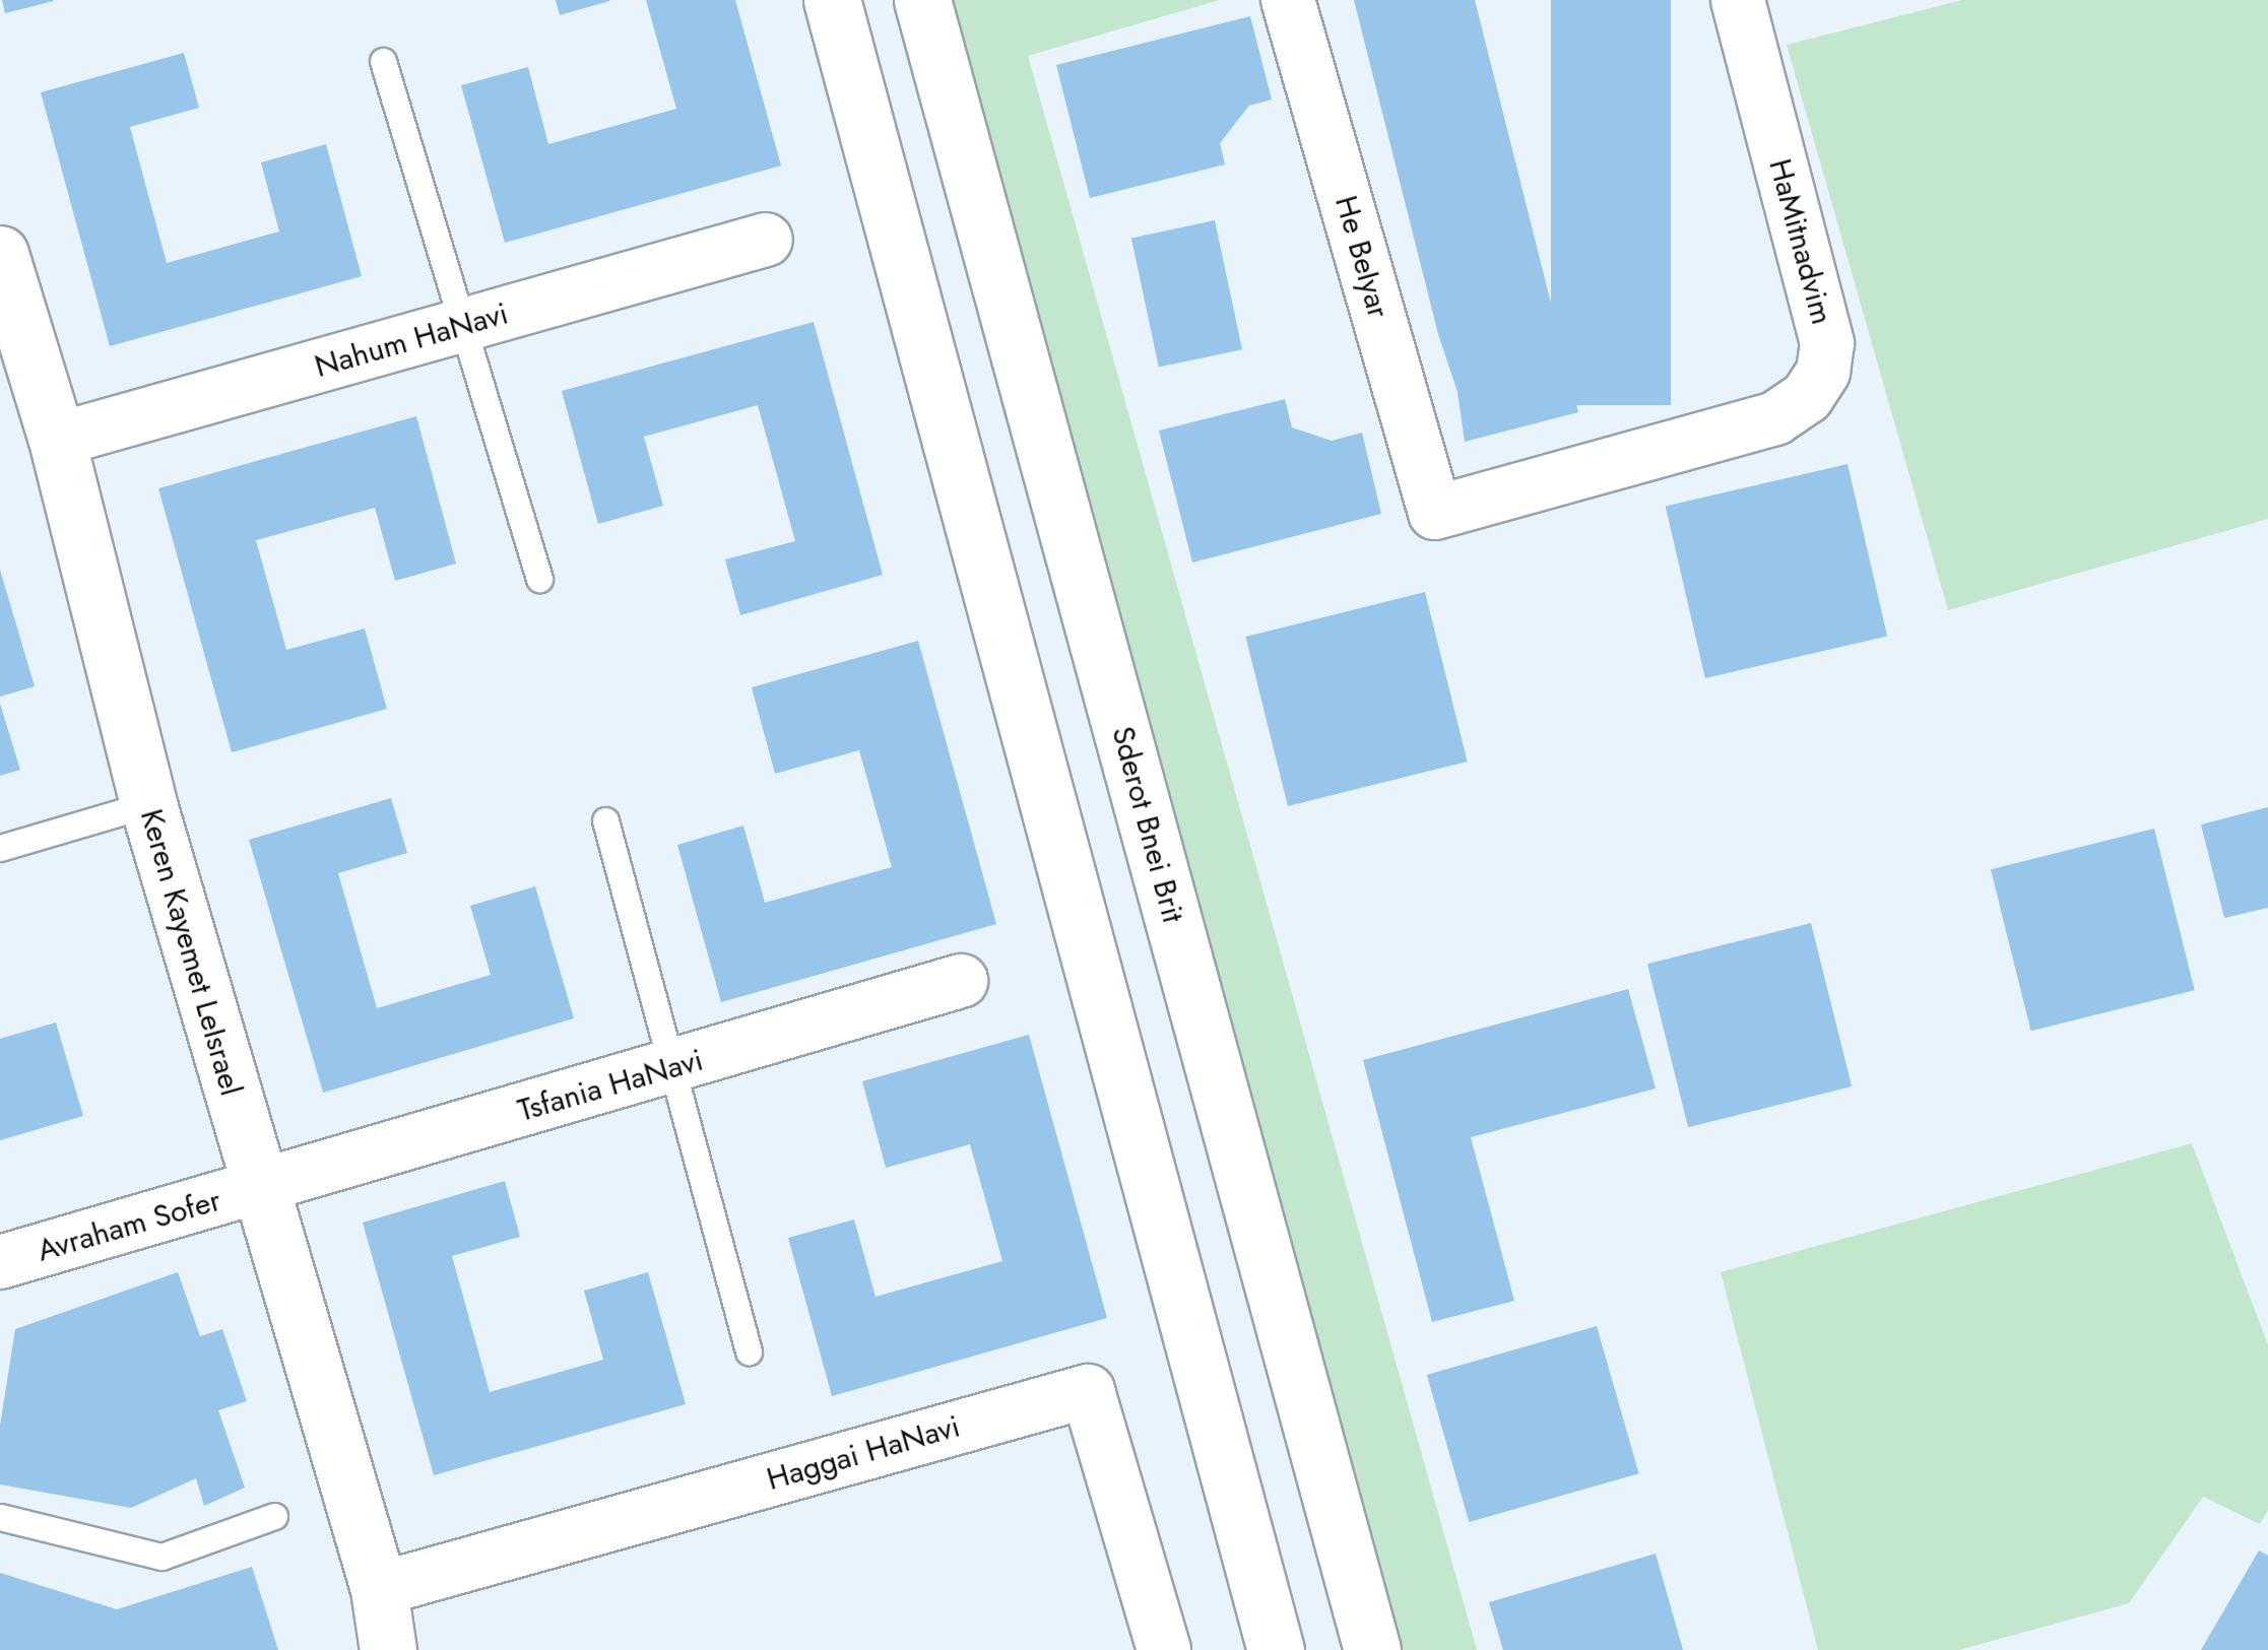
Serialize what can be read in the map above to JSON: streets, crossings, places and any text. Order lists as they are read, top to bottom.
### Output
{
  "streets": {
    "main road": ["Sderot Bnei Brit", "Keren Kayemet LeIsrael"],
    "street": [
      "HaMitnadvim",
      "He BeIyar",
      "Nahum HaNavi",
      "Tsfania HaNavi",
      "Avraham Sofer",
      "Haggai HaNavi"
    ]
  },
  "crossings": [
    ["HaMitnadvim", "He BeIyar"],
    ["Nahum HaNavi", "Keren Kayemet LeIsrael"],
    ["Keren Kayemet LeIsrael", "Tsfania HaNavi"],
    ["Keren Kayemet LeIsrael", "Avraham Sofer"],
    ["Keren Kayemet LeIsrael", "Haggai HaNavi"],
    ["Tsfania HaNavi", "Avraham Sofer"]
  ]
}
